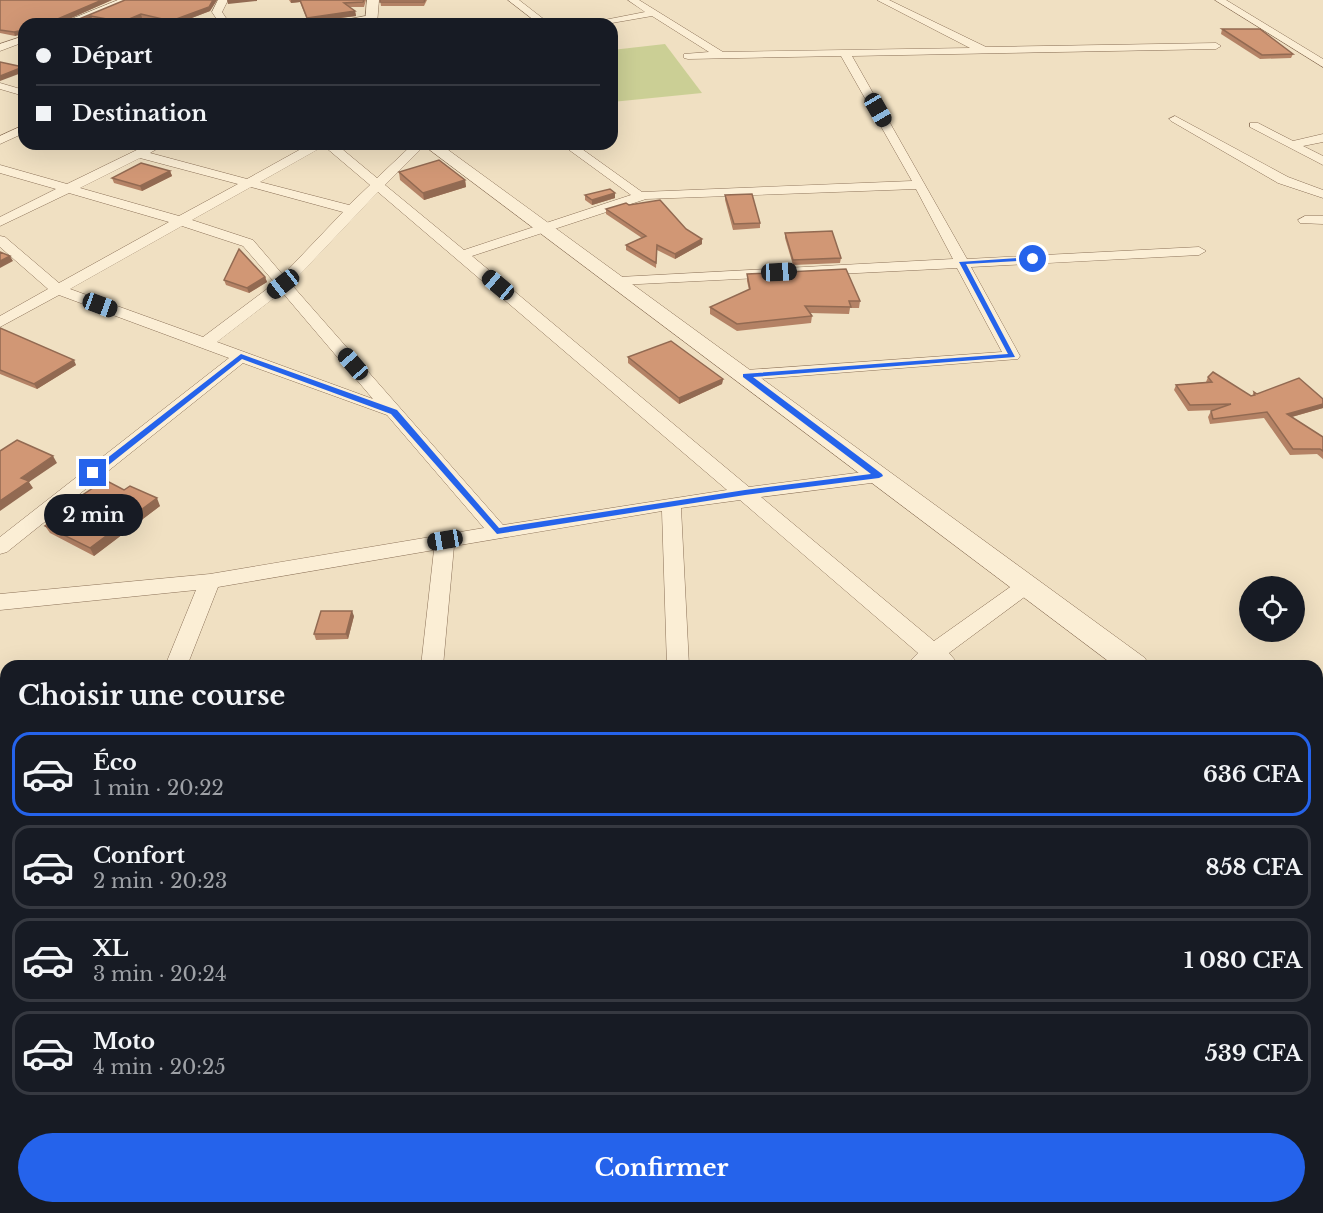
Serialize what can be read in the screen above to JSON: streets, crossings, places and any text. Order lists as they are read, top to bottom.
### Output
{
  "page": {
    "banner": ["Départ", "Destination"],
    "bubble": "2 min",
    "heading": "Choisir une course",
    "list": [
      {
        "name": "Éco",
        "note": "1 min · 20:22",
        "value": "636 CFA"
      },
      {
        "name": "Confort",
        "note": "2 min · 20:23",
        "value": "858 CFA"
      },
      {
        "name": "XL",
        "note": "3 min · 20:24",
        "value": "1 080 CFA"
      },
      {
        "name": "Moto",
        "note": "4 min · 20:25",
        "value": "539 CFA"
      }
    ],
    "buttons": "Confirmer"
  }
}
